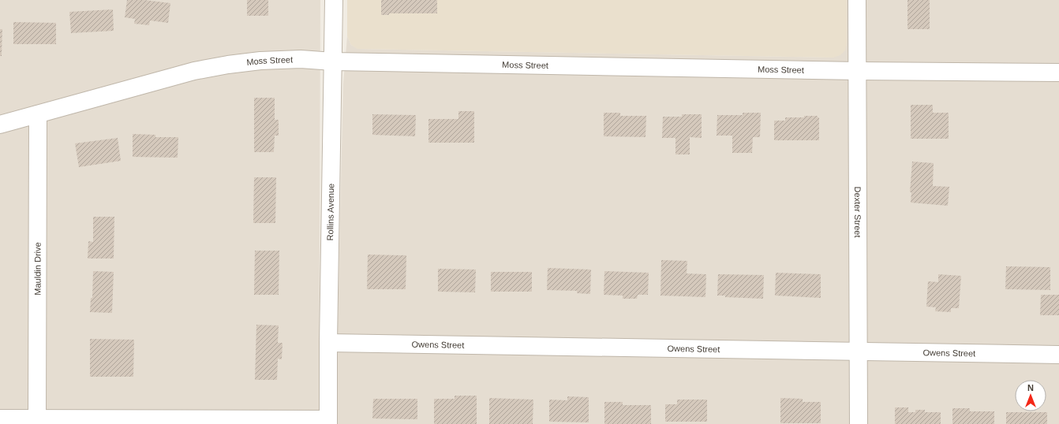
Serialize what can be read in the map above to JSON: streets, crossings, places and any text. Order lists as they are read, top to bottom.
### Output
{
  "streets": {
    "street": [
      "Moss Street",
      "Rollins Avenue",
      "Dexter Street",
      "Mauldin Drive",
      "Owens Street"
    ]
  },
  "crossings": [
    ["Moss Street", "Rollins Avenue"],
    ["Moss Street", "Dexter Street"],
    ["Moss Street", "Mauldin Drive"],
    ["Rollins Avenue", "Owens Street"],
    ["Dexter Street", "Owens Street"]
  ],
  "north": "top"
}
